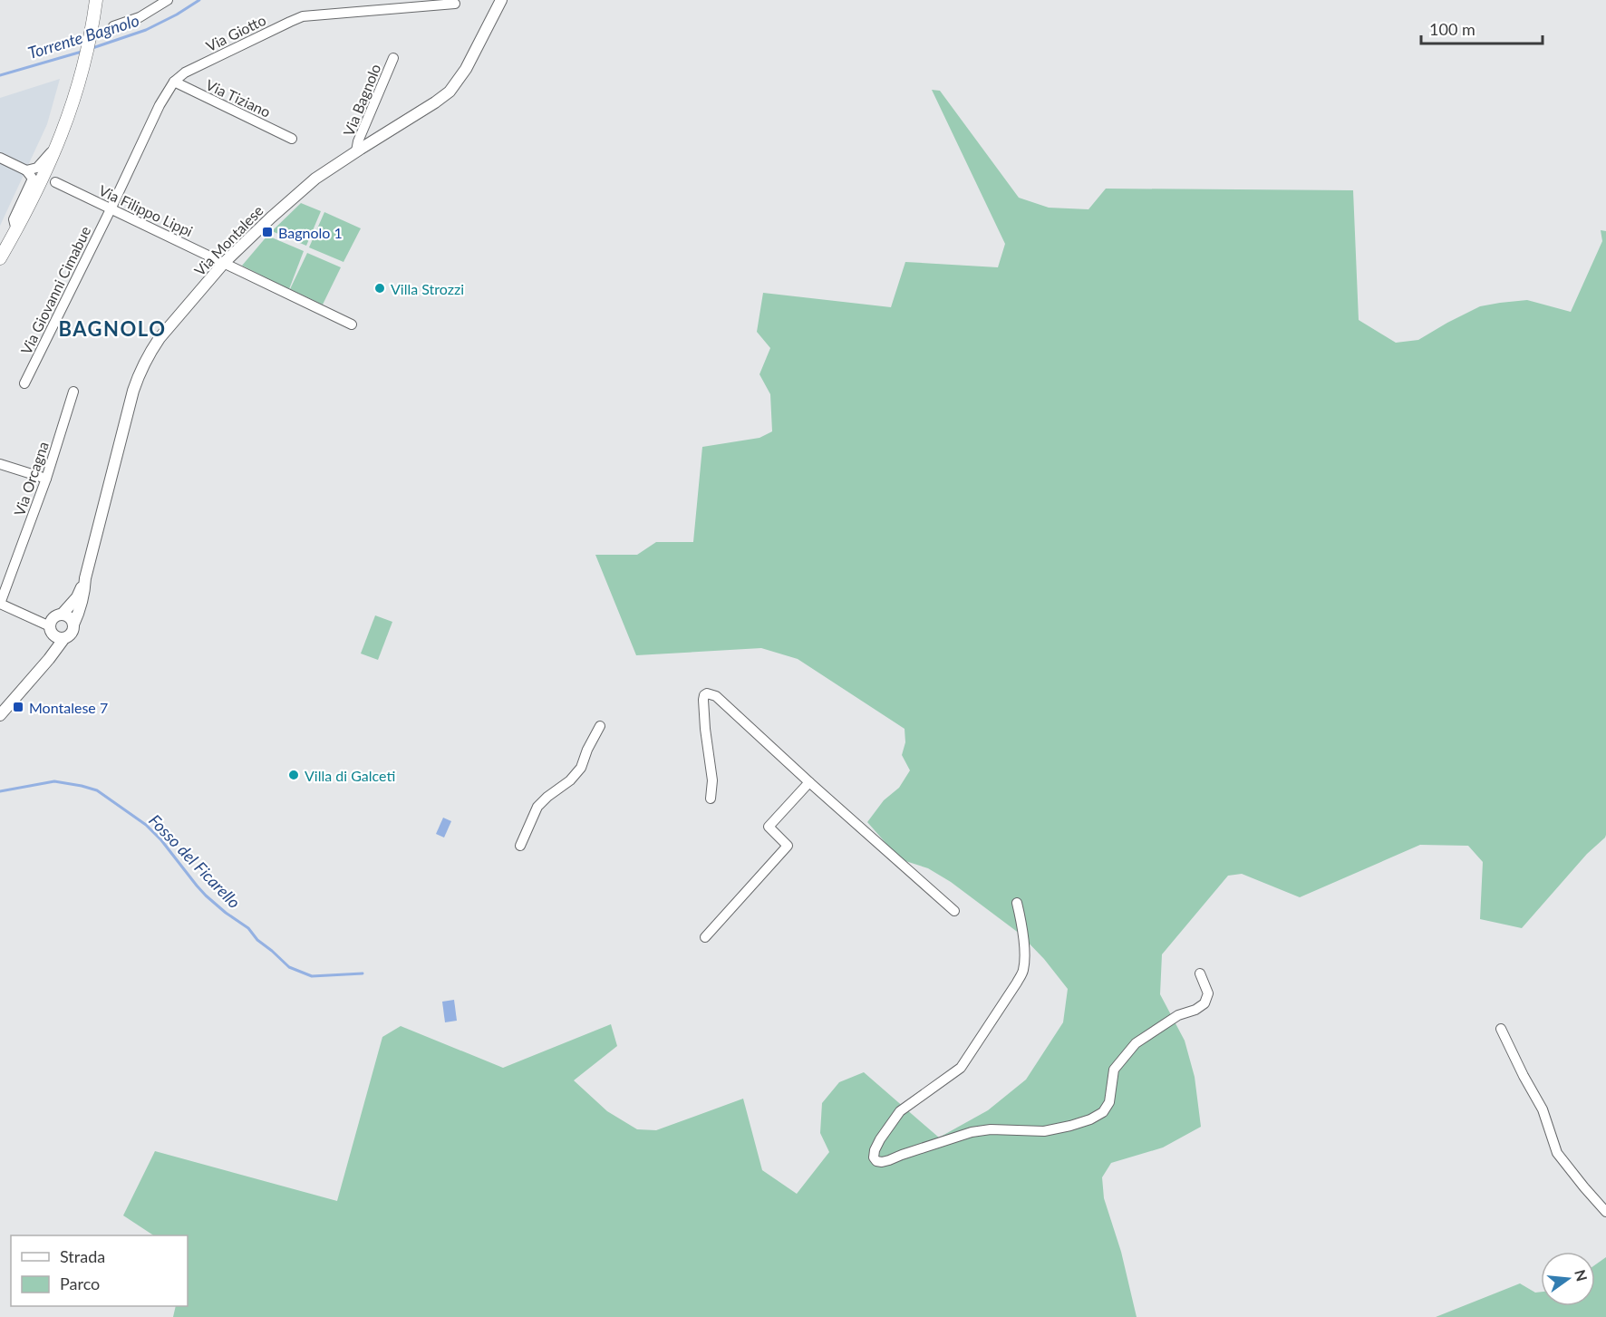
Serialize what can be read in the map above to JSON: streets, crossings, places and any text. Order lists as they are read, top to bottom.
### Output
{
  "streets": {
    "street": [
      "Via Giotto",
      "Via Tiziano",
      "Via Bagnolo",
      "Via Filippo Lippi",
      "Via Montalese",
      "Via Giovanni Cimabue",
      "Via Orcagna"
    ]
  },
  "crossings": [
    ["Via Giotto", "Via Tiziano"],
    ["Via Giotto", "Via Filippo Lippi"],
    ["Via Giotto", "Via Giovanni Cimabue"],
    ["Via Bagnolo", "Via Montalese"],
    ["Via Filippo Lippi", "Via Montalese"],
    ["Via Filippo Lippi", "Via Giovanni Cimabue"]
  ],
  "districts": ["BAGNOLO"],
  "water": ["Torrente Bagnolo", "Fosso del Ficarello"],
  "places": {
    "transit": ["Bagnolo 1", "Montalese 7"],
    "other": ["Villa Strozzi", "Villa di Galceti"]
  },
  "legend": ["Strada", "Parco"],
  "scale_bar": "100 m",
  "north": "right"
}
